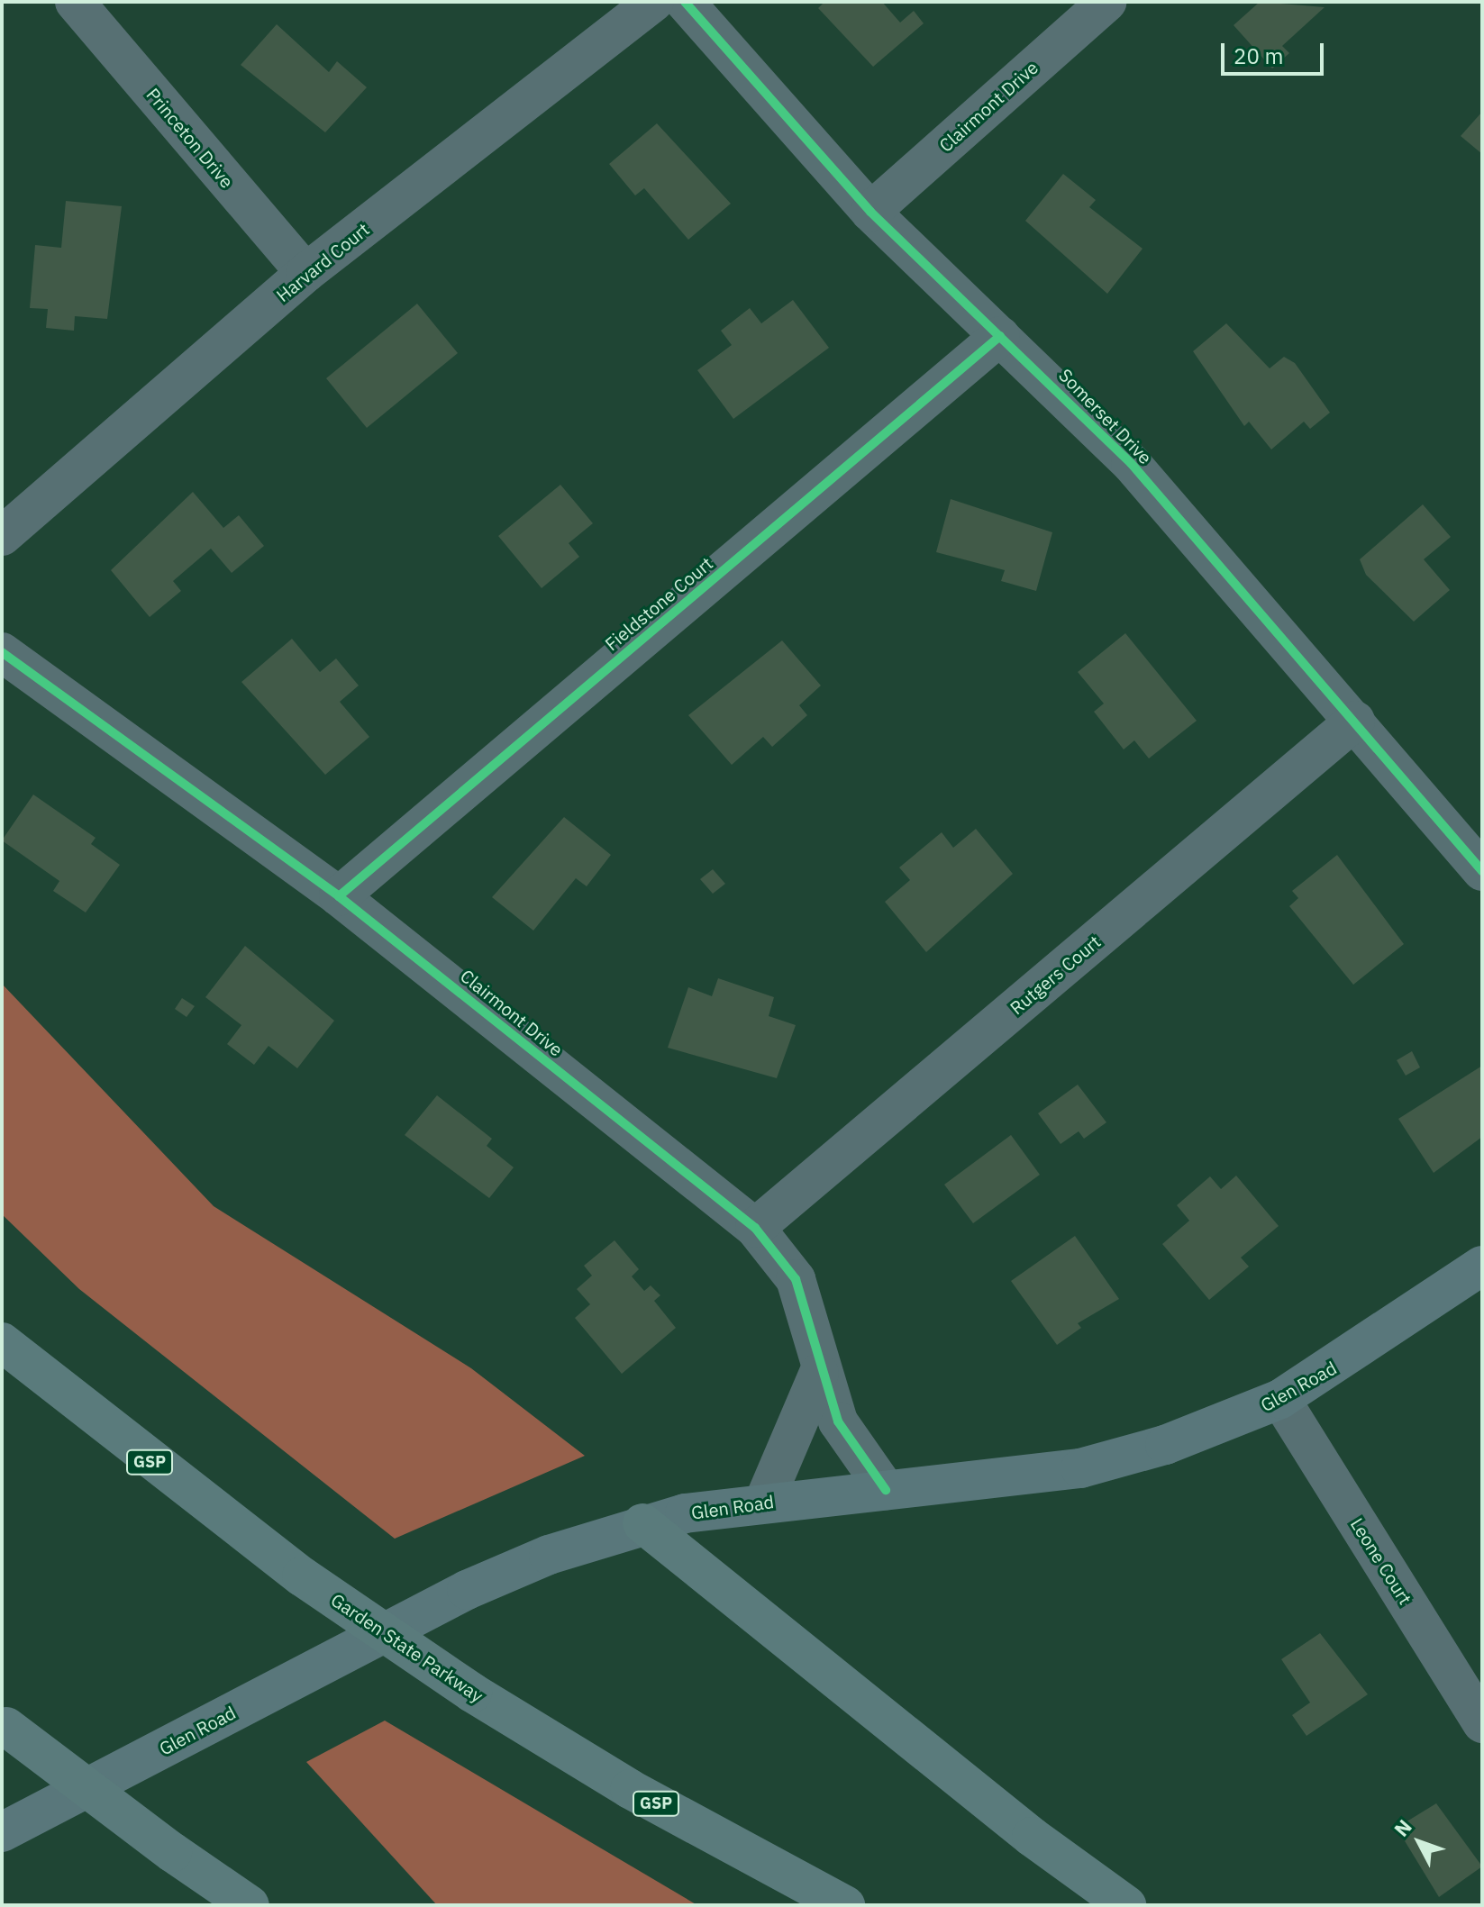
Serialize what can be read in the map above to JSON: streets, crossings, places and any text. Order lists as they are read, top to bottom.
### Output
{
  "streets": {
    "highway": ["GSP", "Garden State Parkway"],
    "main road": ["Glen Road"],
    "street": [
      "Clairmont Drive",
      "Princeton Drive",
      "Harvard Court",
      "Somerset Drive",
      "Fieldstone Court",
      "Rutgers Court",
      "Leone Court"
    ]
  },
  "crossings": [
    ["Clairmont Drive", "Somerset Drive"],
    ["Clairmont Drive", "Fieldstone Court"],
    ["Clairmont Drive", "Rutgers Court"],
    ["Clairmont Drive", "Glen Road"],
    ["Princeton Drive", "Harvard Court"],
    ["Somerset Drive", "Fieldstone Court"],
    ["Somerset Drive", "Rutgers Court"],
    ["Glen Road", "Leone Court"]
  ],
  "scale_bar": "20 m",
  "north": "top left"
}
